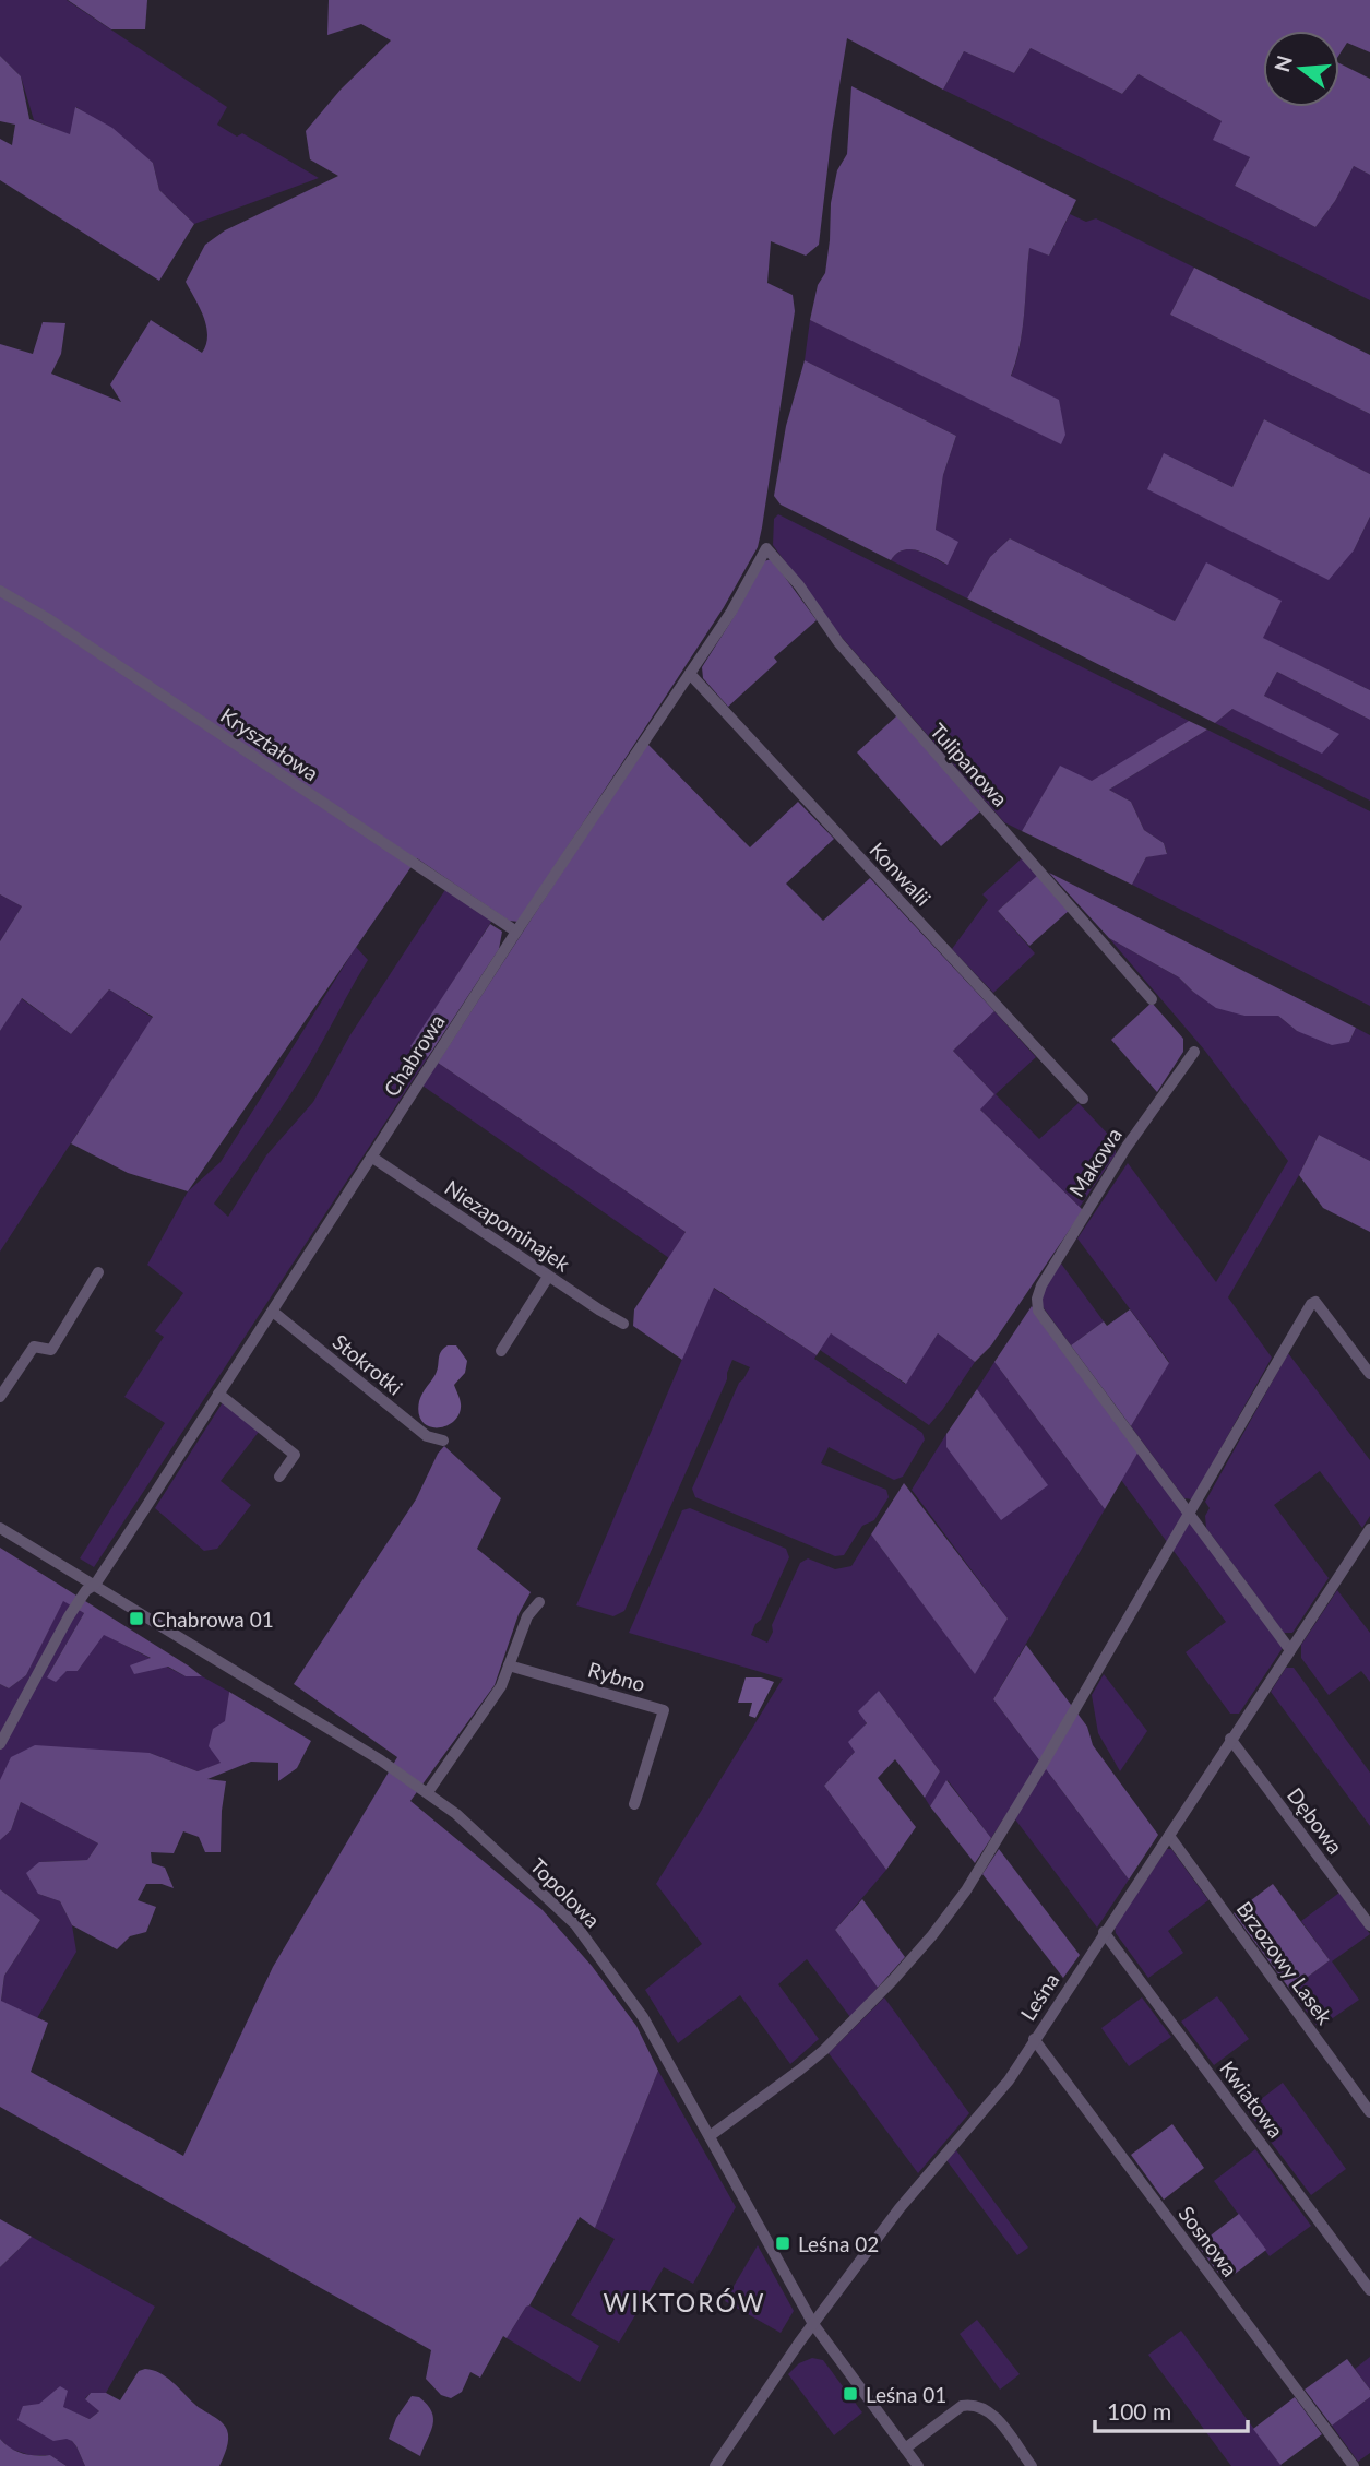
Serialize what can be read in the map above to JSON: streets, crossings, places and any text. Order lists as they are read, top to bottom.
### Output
{
  "streets": {
    "street": [
      "Kryształowa",
      "Tulipanowa",
      "Konwalii",
      "Chabrowa",
      "Makowa",
      "Niezapominajek",
      "Stokrotki",
      "Rybno",
      "Dębowa",
      "Topolowa",
      "Brzozowy Lasek",
      "Leśna",
      "Kwiatowa",
      "Sosnowa"
    ]
  },
  "crossings": [
    ["Kryształowa", "Chabrowa"],
    ["Tulipanowa", "Chabrowa"],
    ["Konwalii", "Chabrowa"],
    ["Chabrowa", "Niezapominajek"],
    ["Chabrowa", "Stokrotki"],
    ["Chabrowa", "Topolowa"],
    ["Dębowa", "Leśna"],
    ["Topolowa", "Leśna"],
    ["Brzozowy Lasek", "Leśna"],
    ["Leśna", "Kwiatowa"],
    ["Leśna", "Sosnowa"]
  ],
  "districts": ["WIKTORÓW"],
  "places": {
    "transit": ["Chabrowa 01", "Leśna 02", "Leśna 01"]
  },
  "scale_bar": "100 m",
  "north": "left"
}
